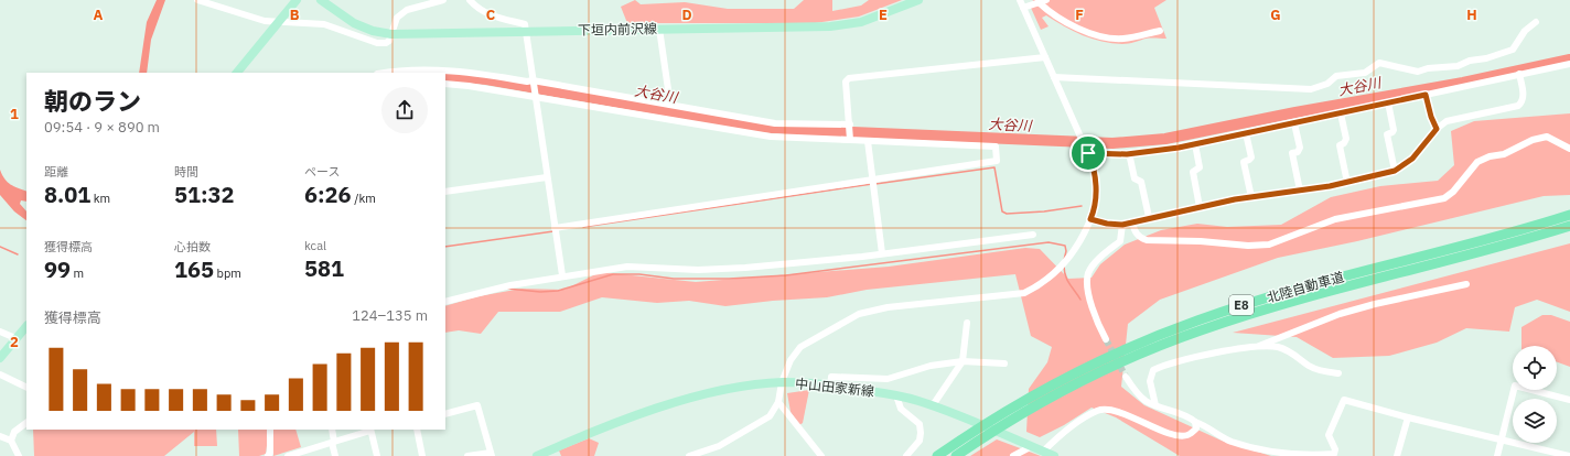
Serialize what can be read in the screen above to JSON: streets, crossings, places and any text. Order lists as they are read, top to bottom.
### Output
{
  "streets": {
    "highway": ["北陸自動車道", "E8"],
    "main road": ["下垣内前沢線", "中山田家新線"]
  },
  "water": ["大谷川"],
  "page": {
    "heading": ["朝のラン", "09:54 · 9 × 890 m"],
    "stats": [
      ["距離", "8.01 km"],
      ["時間", "51:32"],
      ["ペース", "6:26 /km"],
      ["獲得標高", "99 m"],
      ["心拍数", "165 bpm"],
      ["kcal", "581"]
    ],
    "chart": ["獲得標高", "124–135 m"]
  },
  "grid": {
    "columns": [
      "A",
      "B",
      "C",
      "D",
      "E",
      "F",
      "G",
      "H"
    ],
    "rows": ["1", "2"]
  }
}
